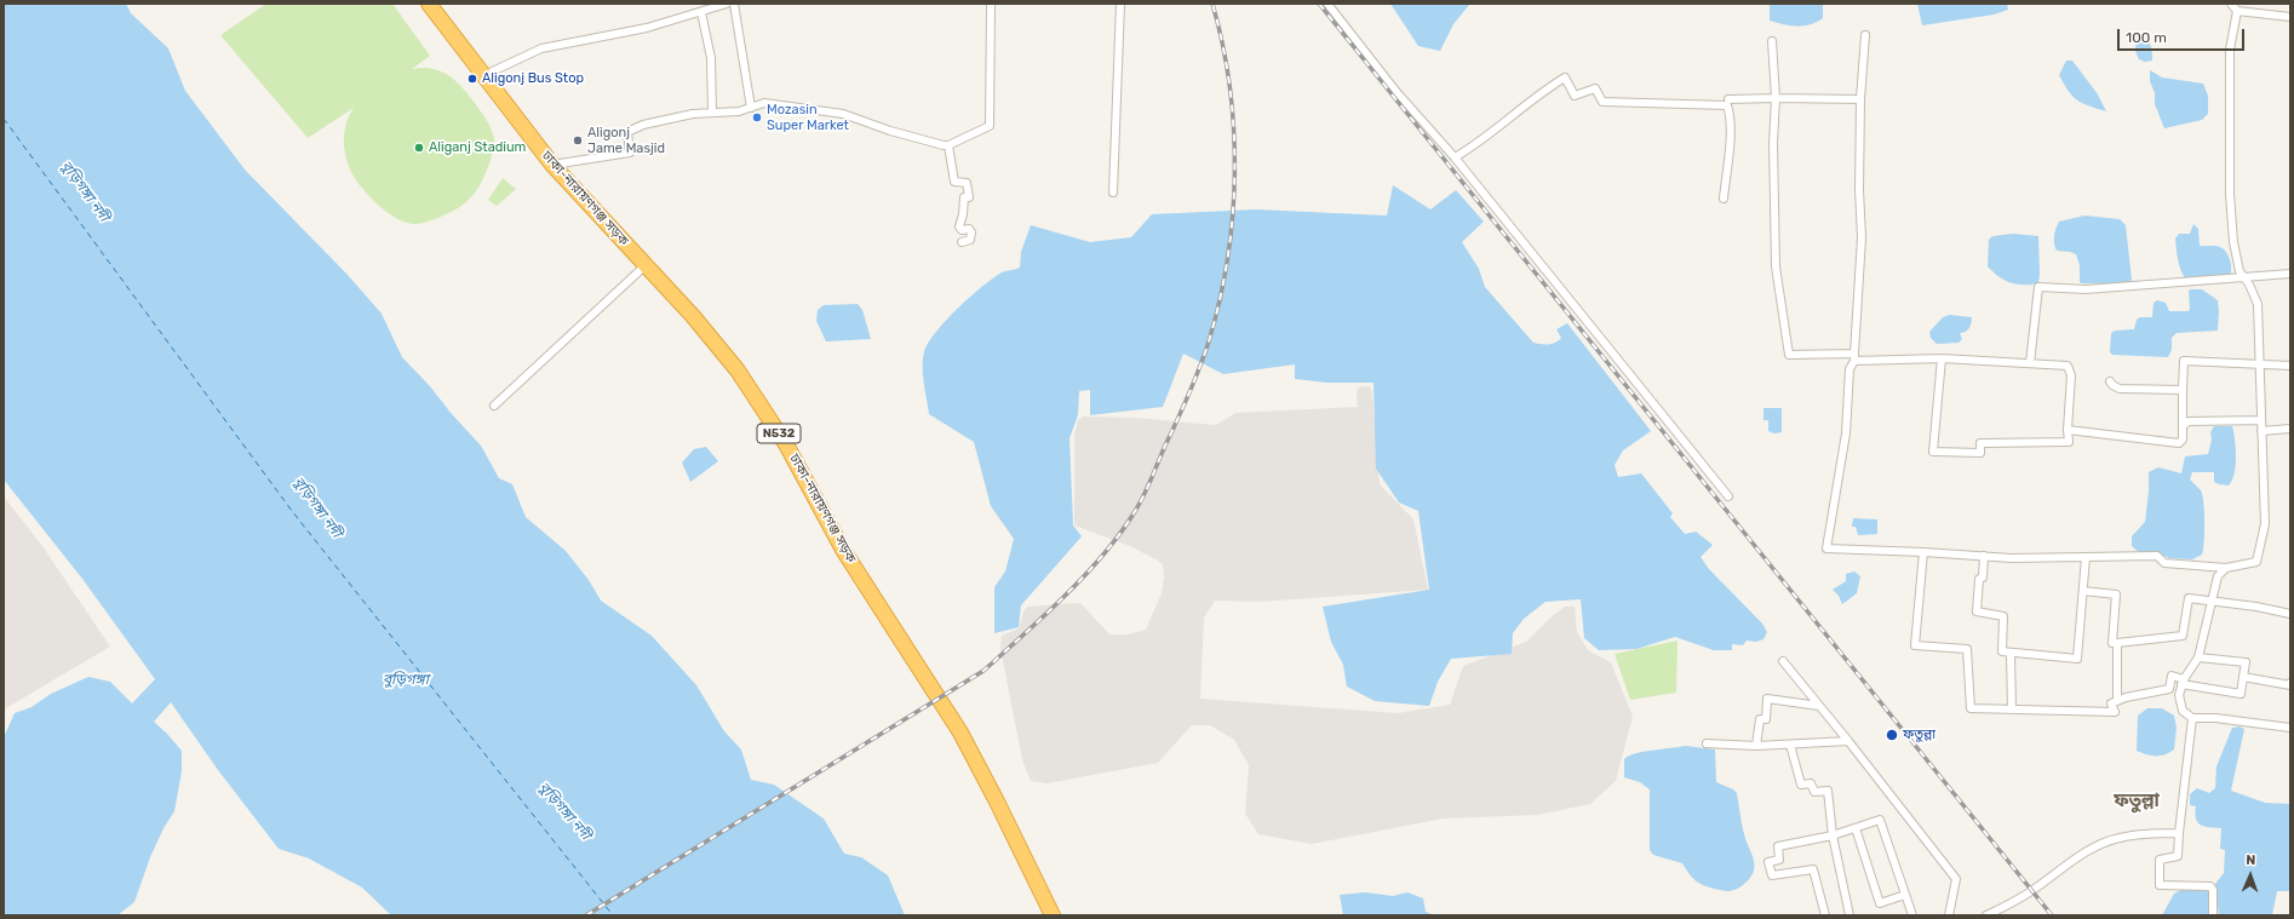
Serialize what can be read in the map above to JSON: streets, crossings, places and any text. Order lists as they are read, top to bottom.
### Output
{
  "streets": {
    "highway": ["ঢাকা-নারায়ণগঞ্জ সড়ক", "N532"]
  },
  "districts": ["ফতুল্লা"],
  "water": ["বুড়িগঙ্গা নদী", "বুড়িগঙ্গা"],
  "places": [
    "Aligonj Bus Stop",
    "Mozasin Super Market",
    "Aligonj Jame Masjid",
    "Aliganj Stadium",
    "ফতুল্লা"
  ],
  "scale_bar": "100 m",
  "north": "top"
}
